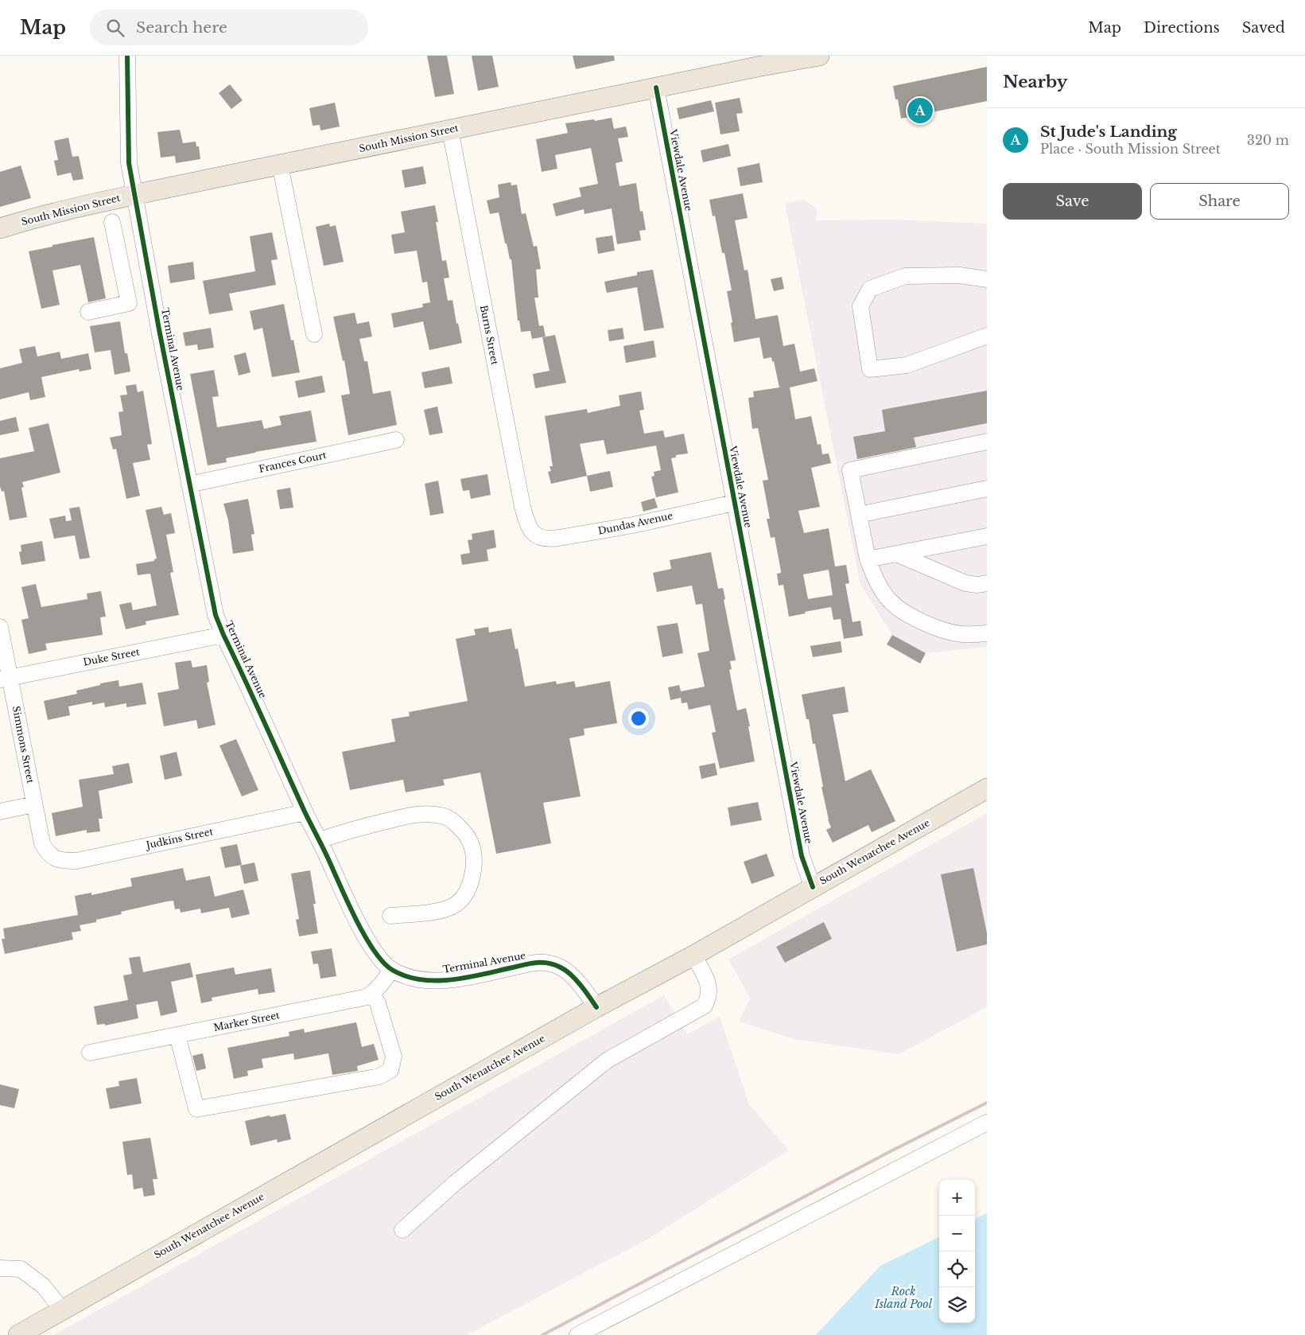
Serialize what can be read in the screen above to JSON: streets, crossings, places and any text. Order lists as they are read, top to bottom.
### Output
{
  "streets": {
    "main road": ["South Mission Street", "South Wenatchee Avenue"],
    "street": [
      "Viewdale Avenue",
      "Burns Street",
      "Terminal Avenue",
      "Frances Court",
      "Dundas Avenue",
      "Duke Street",
      "Simmons Street",
      "Judkins Street",
      "Marker Street"
    ]
  },
  "crossings": [
    ["South Mission Street", "Viewdale Avenue"],
    ["South Mission Street", "Burns Street"],
    ["South Mission Street", "Terminal Avenue"],
    ["Viewdale Avenue", "Dundas Avenue"],
    ["Viewdale Avenue", "South Wenatchee Avenue"],
    ["Burns Street", "Dundas Avenue"],
    ["Terminal Avenue", "Frances Court"],
    ["Terminal Avenue", "Duke Street"],
    ["Terminal Avenue", "Judkins Street"],
    ["Terminal Avenue", "South Wenatchee Avenue"],
    ["Terminal Avenue", "Marker Street"],
    ["Duke Street", "Simmons Street"],
    ["Simmons Street", "Judkins Street"]
  ],
  "water": ["Rock Island Pool"],
  "page": {
    "header": "Map",
    "search": "Search here",
    "nav": ["Map", "Directions", "Saved"],
    "heading": "Nearby",
    "pins": "A",
    "list": [
      {
        "mark": "A",
        "name": "St Jude's Landing",
        "note": "Place · South Mission Street",
        "value": "320 m"
      }
    ],
    "buttons": ["Save", "Share"],
    "map_buttons": ["+", "−"]
  }
}
